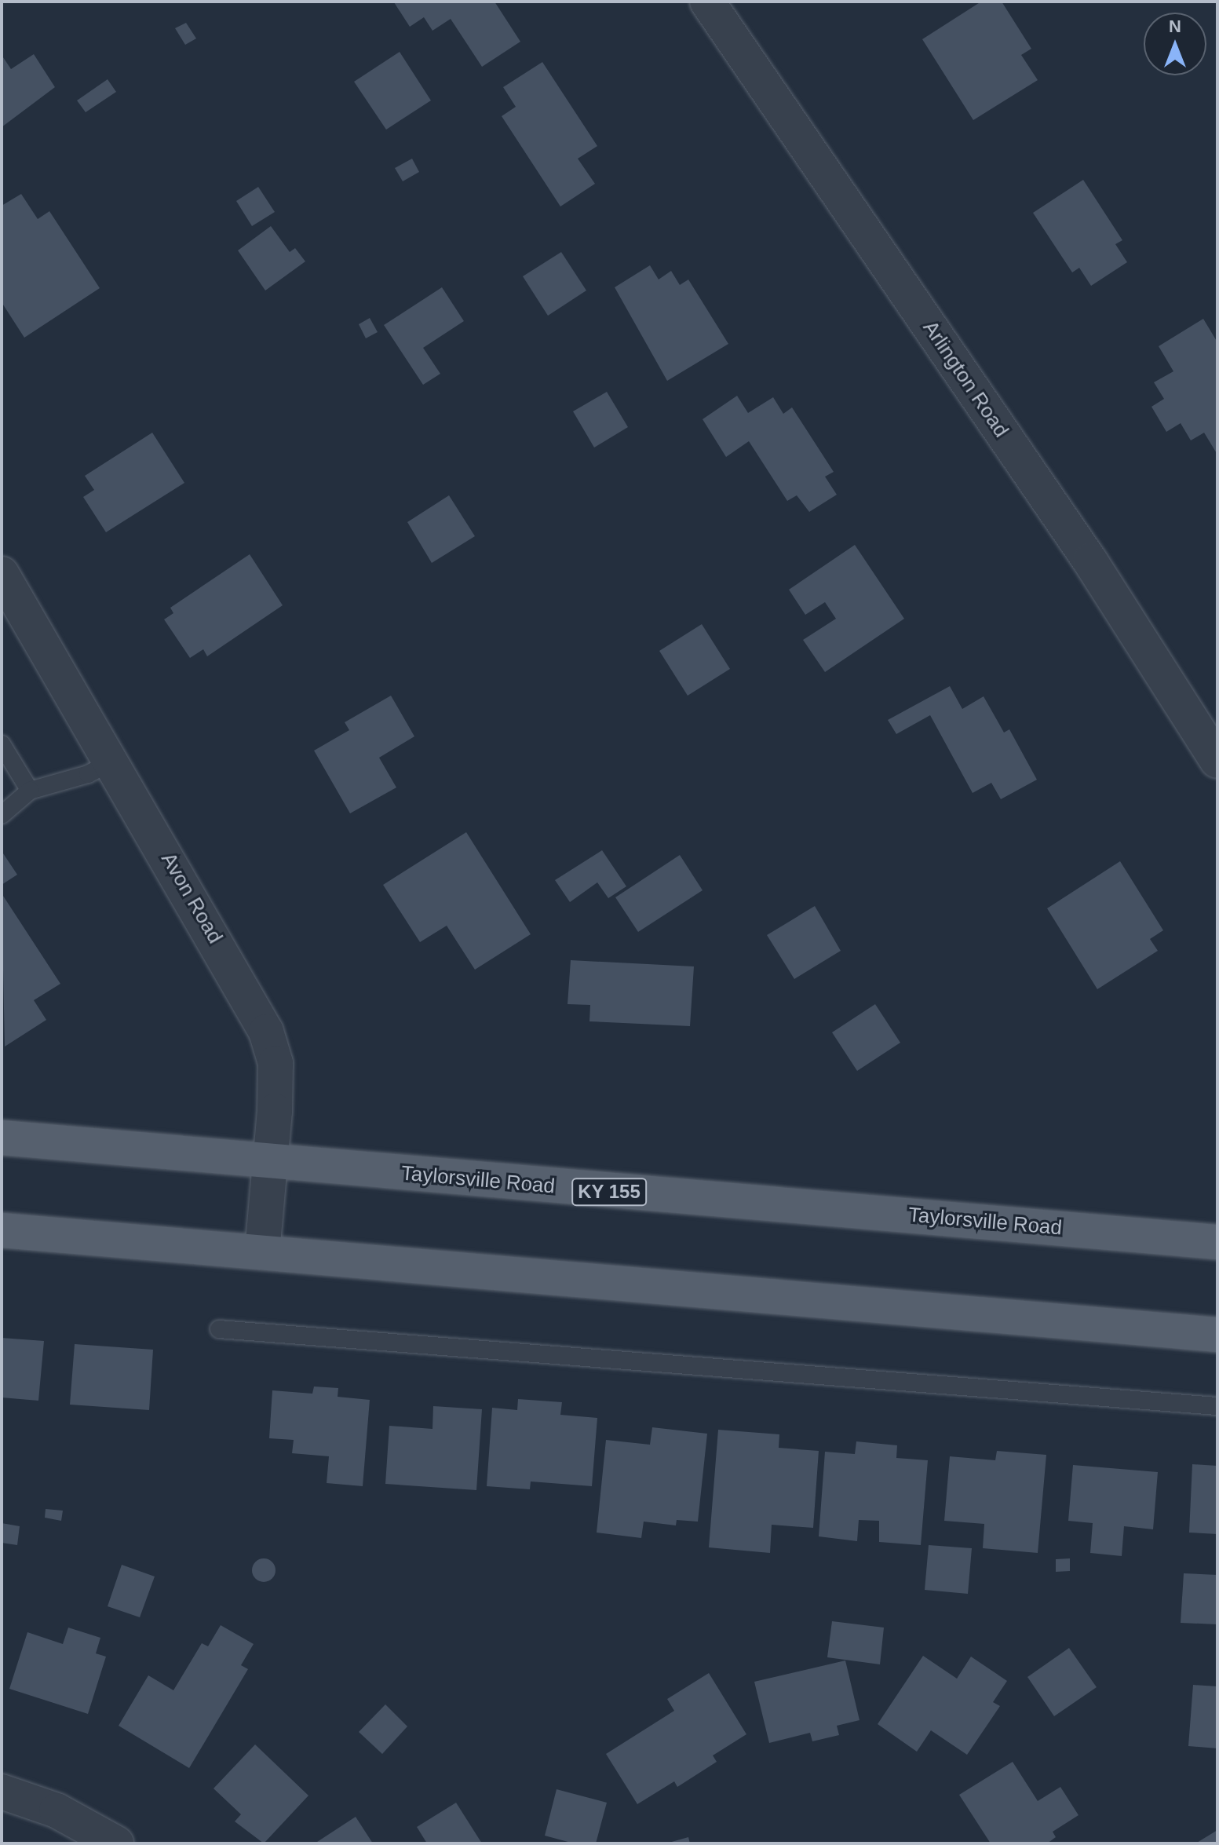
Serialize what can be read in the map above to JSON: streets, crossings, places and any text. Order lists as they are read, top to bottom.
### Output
{
  "streets": {
    "main road": ["Taylorsville Road", "KY 155"],
    "street": ["Arlington Road", "Avon Road"]
  },
  "crossings": [
    ["Avon Road", "Taylorsville Road"]
  ],
  "north": "top"
}
